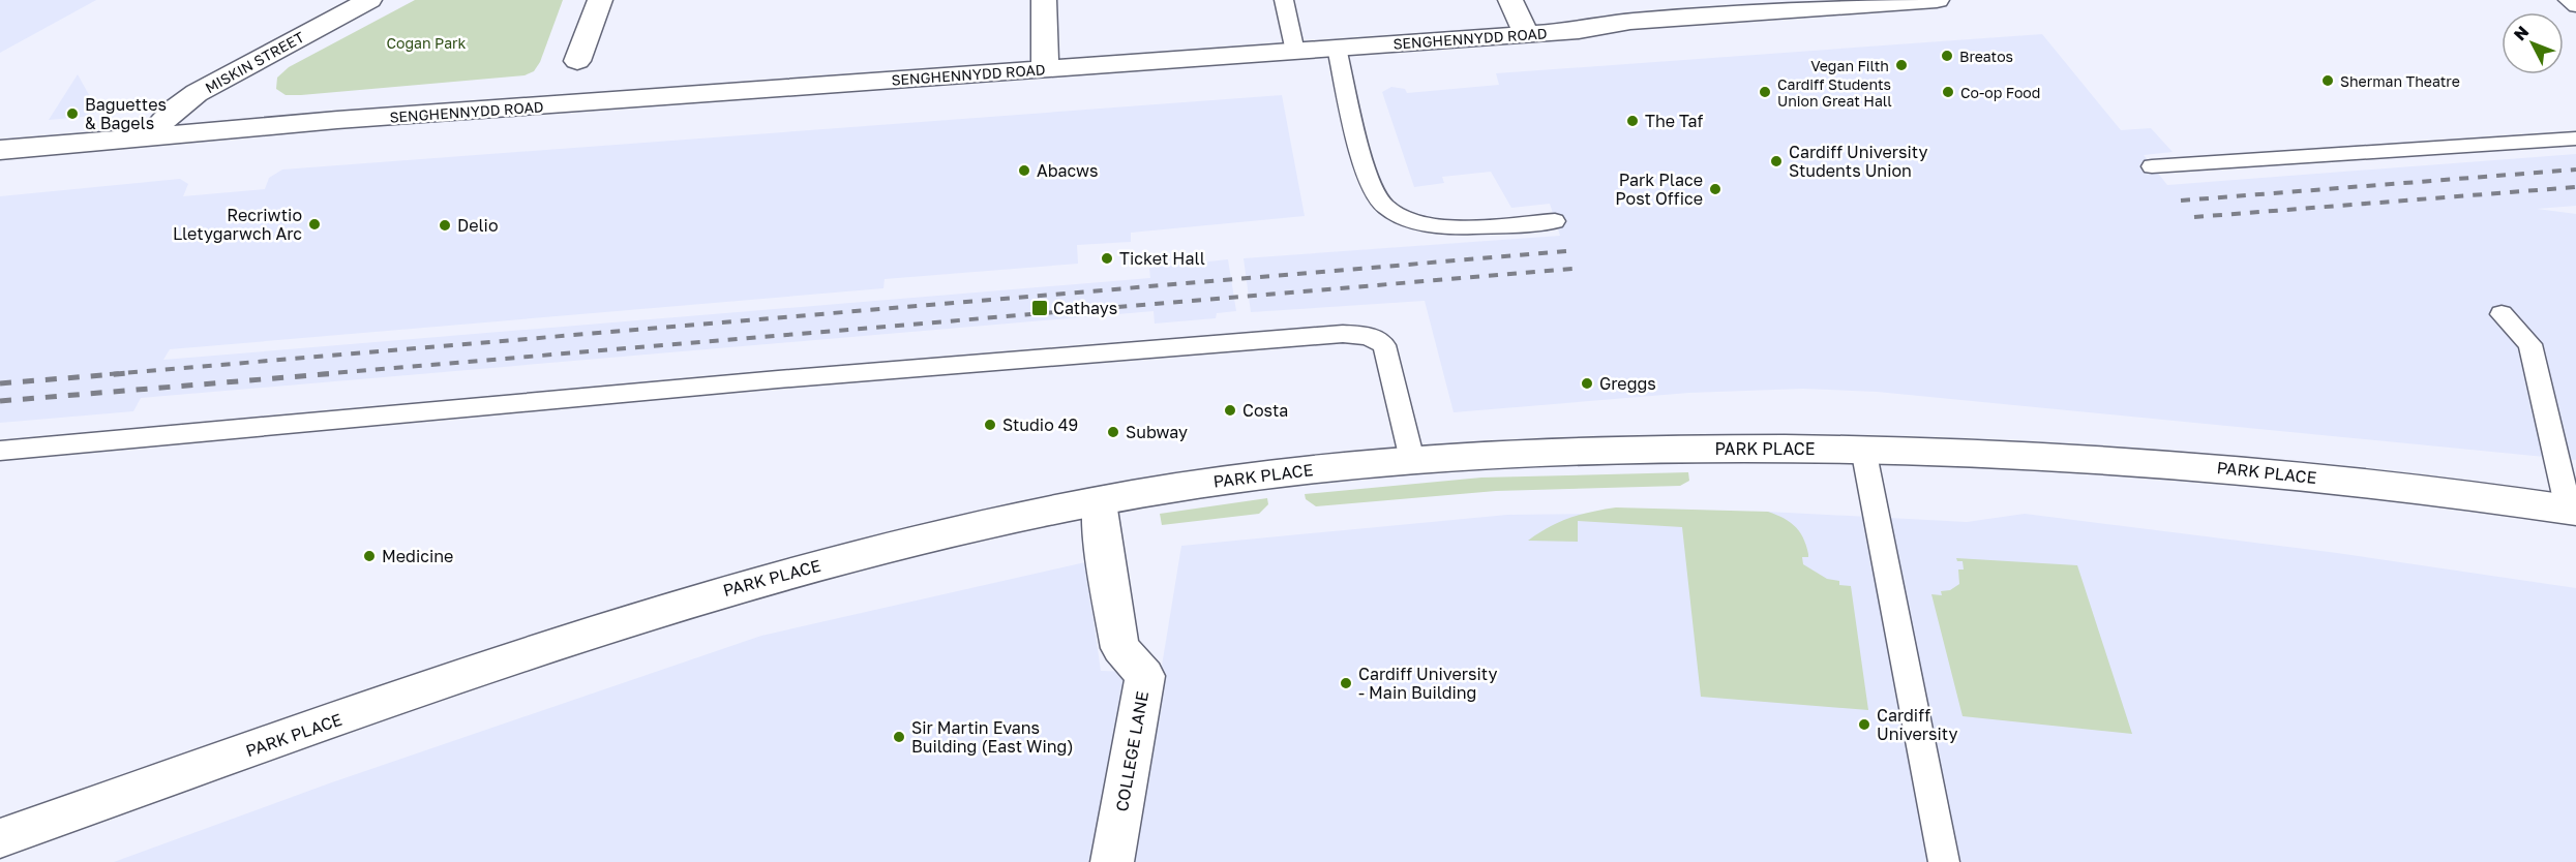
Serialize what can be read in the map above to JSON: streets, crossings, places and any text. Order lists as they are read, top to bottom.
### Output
{
  "streets": {
    "street": [
      "SENGHENNYDD ROAD",
      "MISKIN STREET",
      "PARK PLACE",
      "COLLEGE LANE"
    ]
  },
  "crossings": [
    ["SENGHENNYDD ROAD", "MISKIN STREET"],
    ["PARK PLACE", "COLLEGE LANE"]
  ],
  "parks": ["Cogan Park"],
  "places": {
    "other": [
      "Breatos",
      "Vegan Filth",
      "Sherman Theatre",
      "Cardiff Students Union Great Hall",
      "Co-op Food",
      "Baguettes & Bagels",
      "The Taf",
      "Cardiff University Students Union",
      "Abacws",
      "Park Place Post Office",
      "Recriwtio Lletygarwch Arc",
      "Delio",
      "Ticket Hall",
      "Greggs",
      "Costa",
      "Studio 49",
      "Subway",
      "Medicine",
      "Cardiff University - Main Building",
      "Cardiff University",
      "Sir Martin Evans Building (East Wing)"
    ],
    "transit": ["Cathays"]
  },
  "north": "top left"
}
